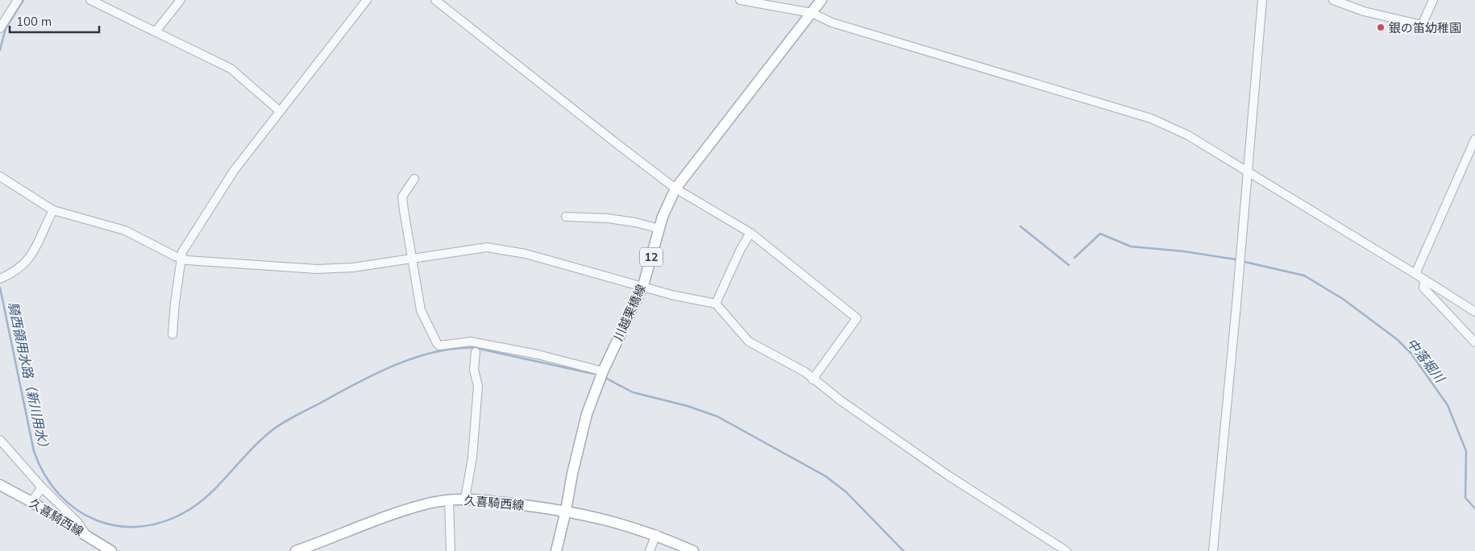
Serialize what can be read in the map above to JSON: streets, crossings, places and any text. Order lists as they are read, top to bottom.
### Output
{
  "streets": {
    "main road": ["12", "川越栗橋線", "久喜騎西線"]
  },
  "crossings": [
    ["川越栗橋線", "久喜騎西線"]
  ],
  "water": ["中落堀川", "騎西領用水路（新川用水）"],
  "places": ["銀の笛幼稚園"],
  "scale_bar": "100 m"
}
